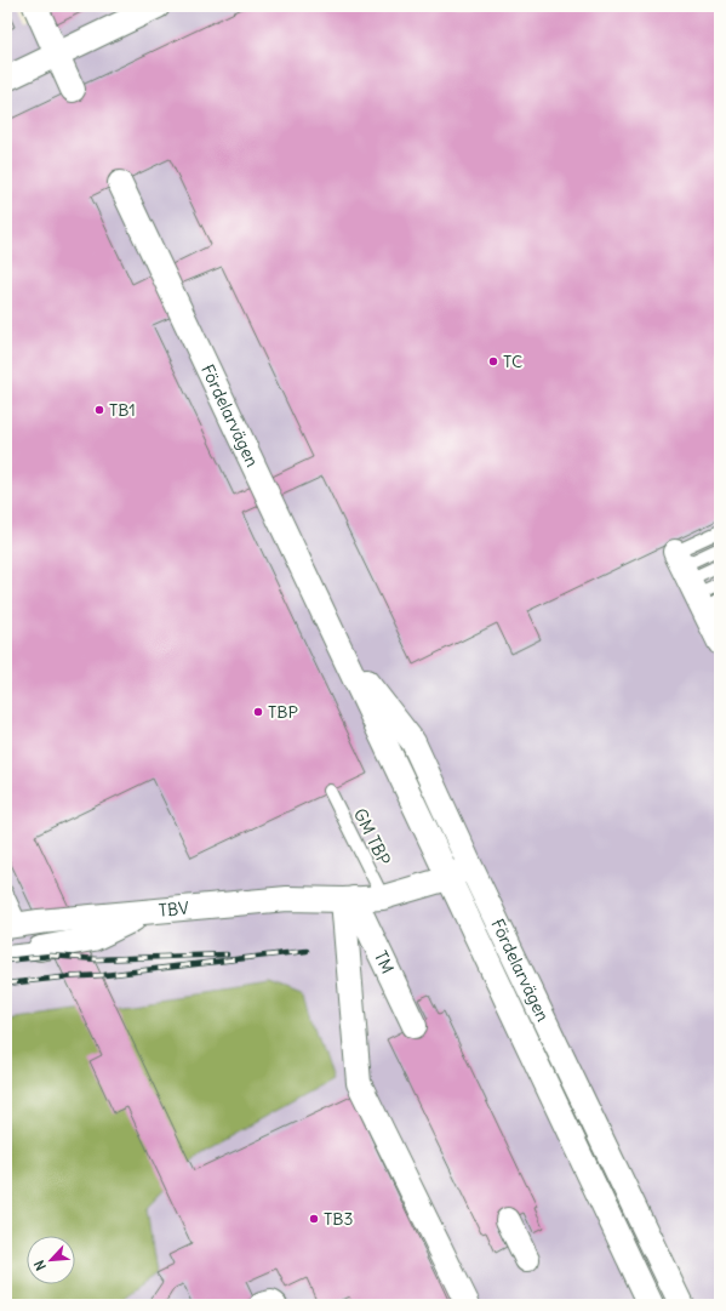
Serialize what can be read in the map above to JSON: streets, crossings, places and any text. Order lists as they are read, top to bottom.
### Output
{
  "streets": {
    "street": ["Fördelarvägen", "TBV", "TM"],
    "lane": ["GM TBP"]
  },
  "crossings": [
    ["Fördelarvägen", "TBV"],
    ["GM TBP", "TBV"],
    ["TBV", "TM"]
  ],
  "places": [
    "TC",
    "TB1",
    "TBP",
    "TB3"
  ],
  "north": "bottom left"
}
